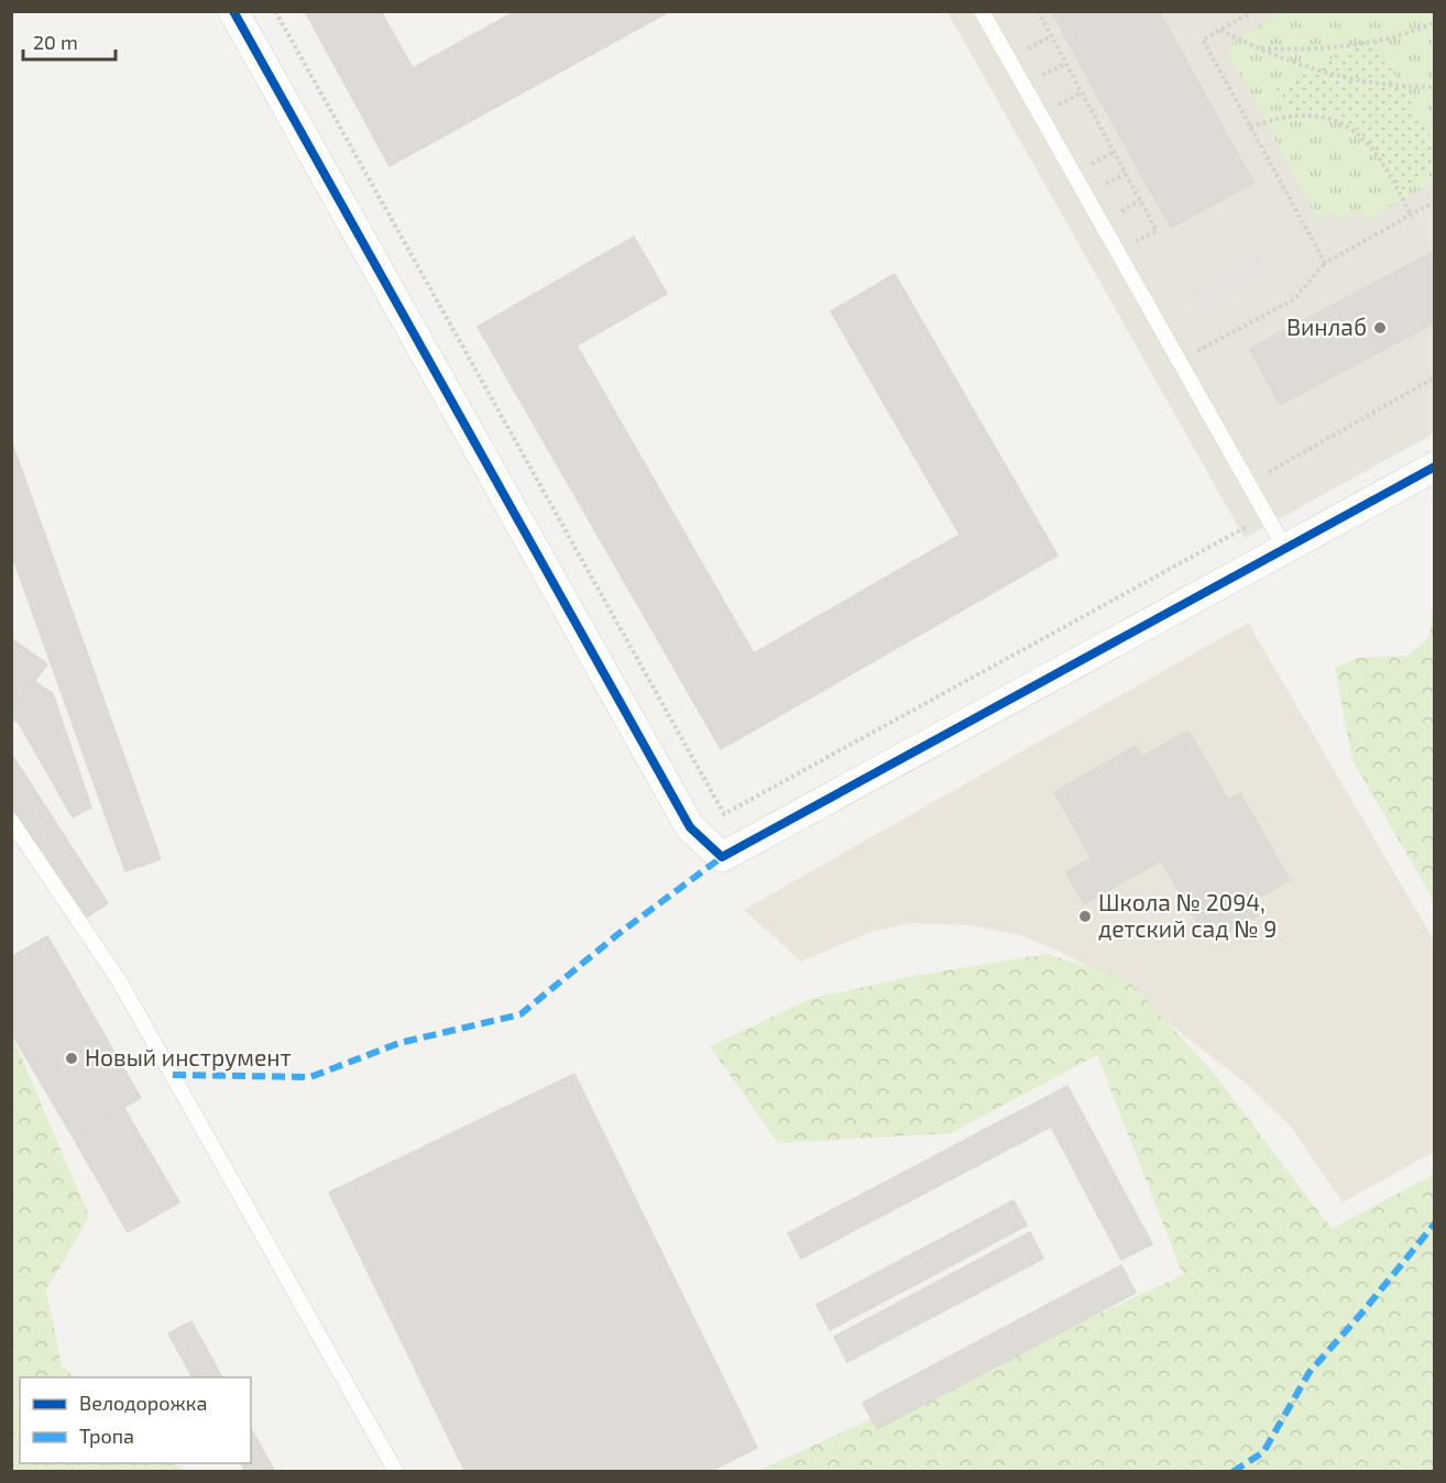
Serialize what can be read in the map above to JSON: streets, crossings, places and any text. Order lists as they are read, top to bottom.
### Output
{
  "places": ["Винлаб", "Школа № 2094, детский сад № 9", "Новый инструмент"],
  "legend": ["Велодорожка", "Тропа"],
  "scale_bar": "20 m"
}
